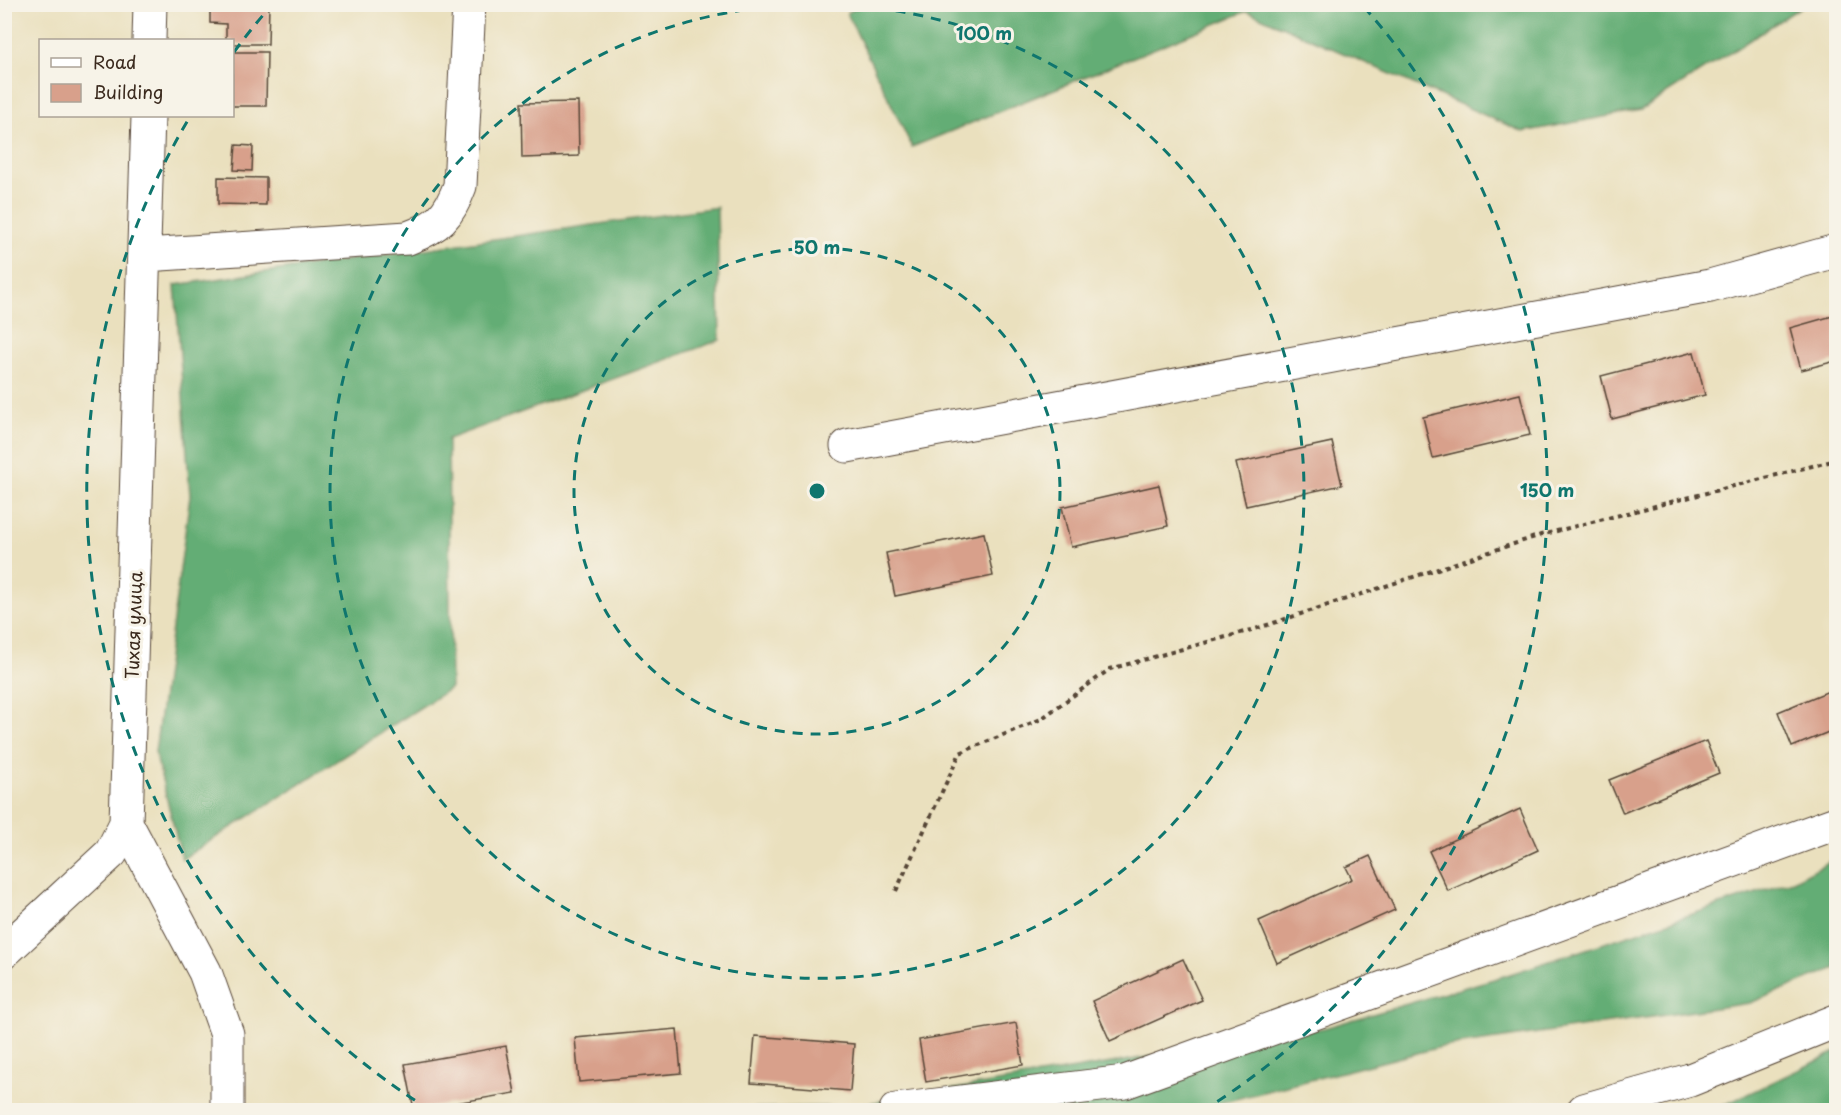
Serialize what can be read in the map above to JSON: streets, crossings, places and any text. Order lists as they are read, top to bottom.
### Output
{
  "streets": {
    "street": ["Тихая улица"]
  },
  "legend": ["Road", "Building"],
  "rings": ["100 m", "50 m", "150 m"]
}
